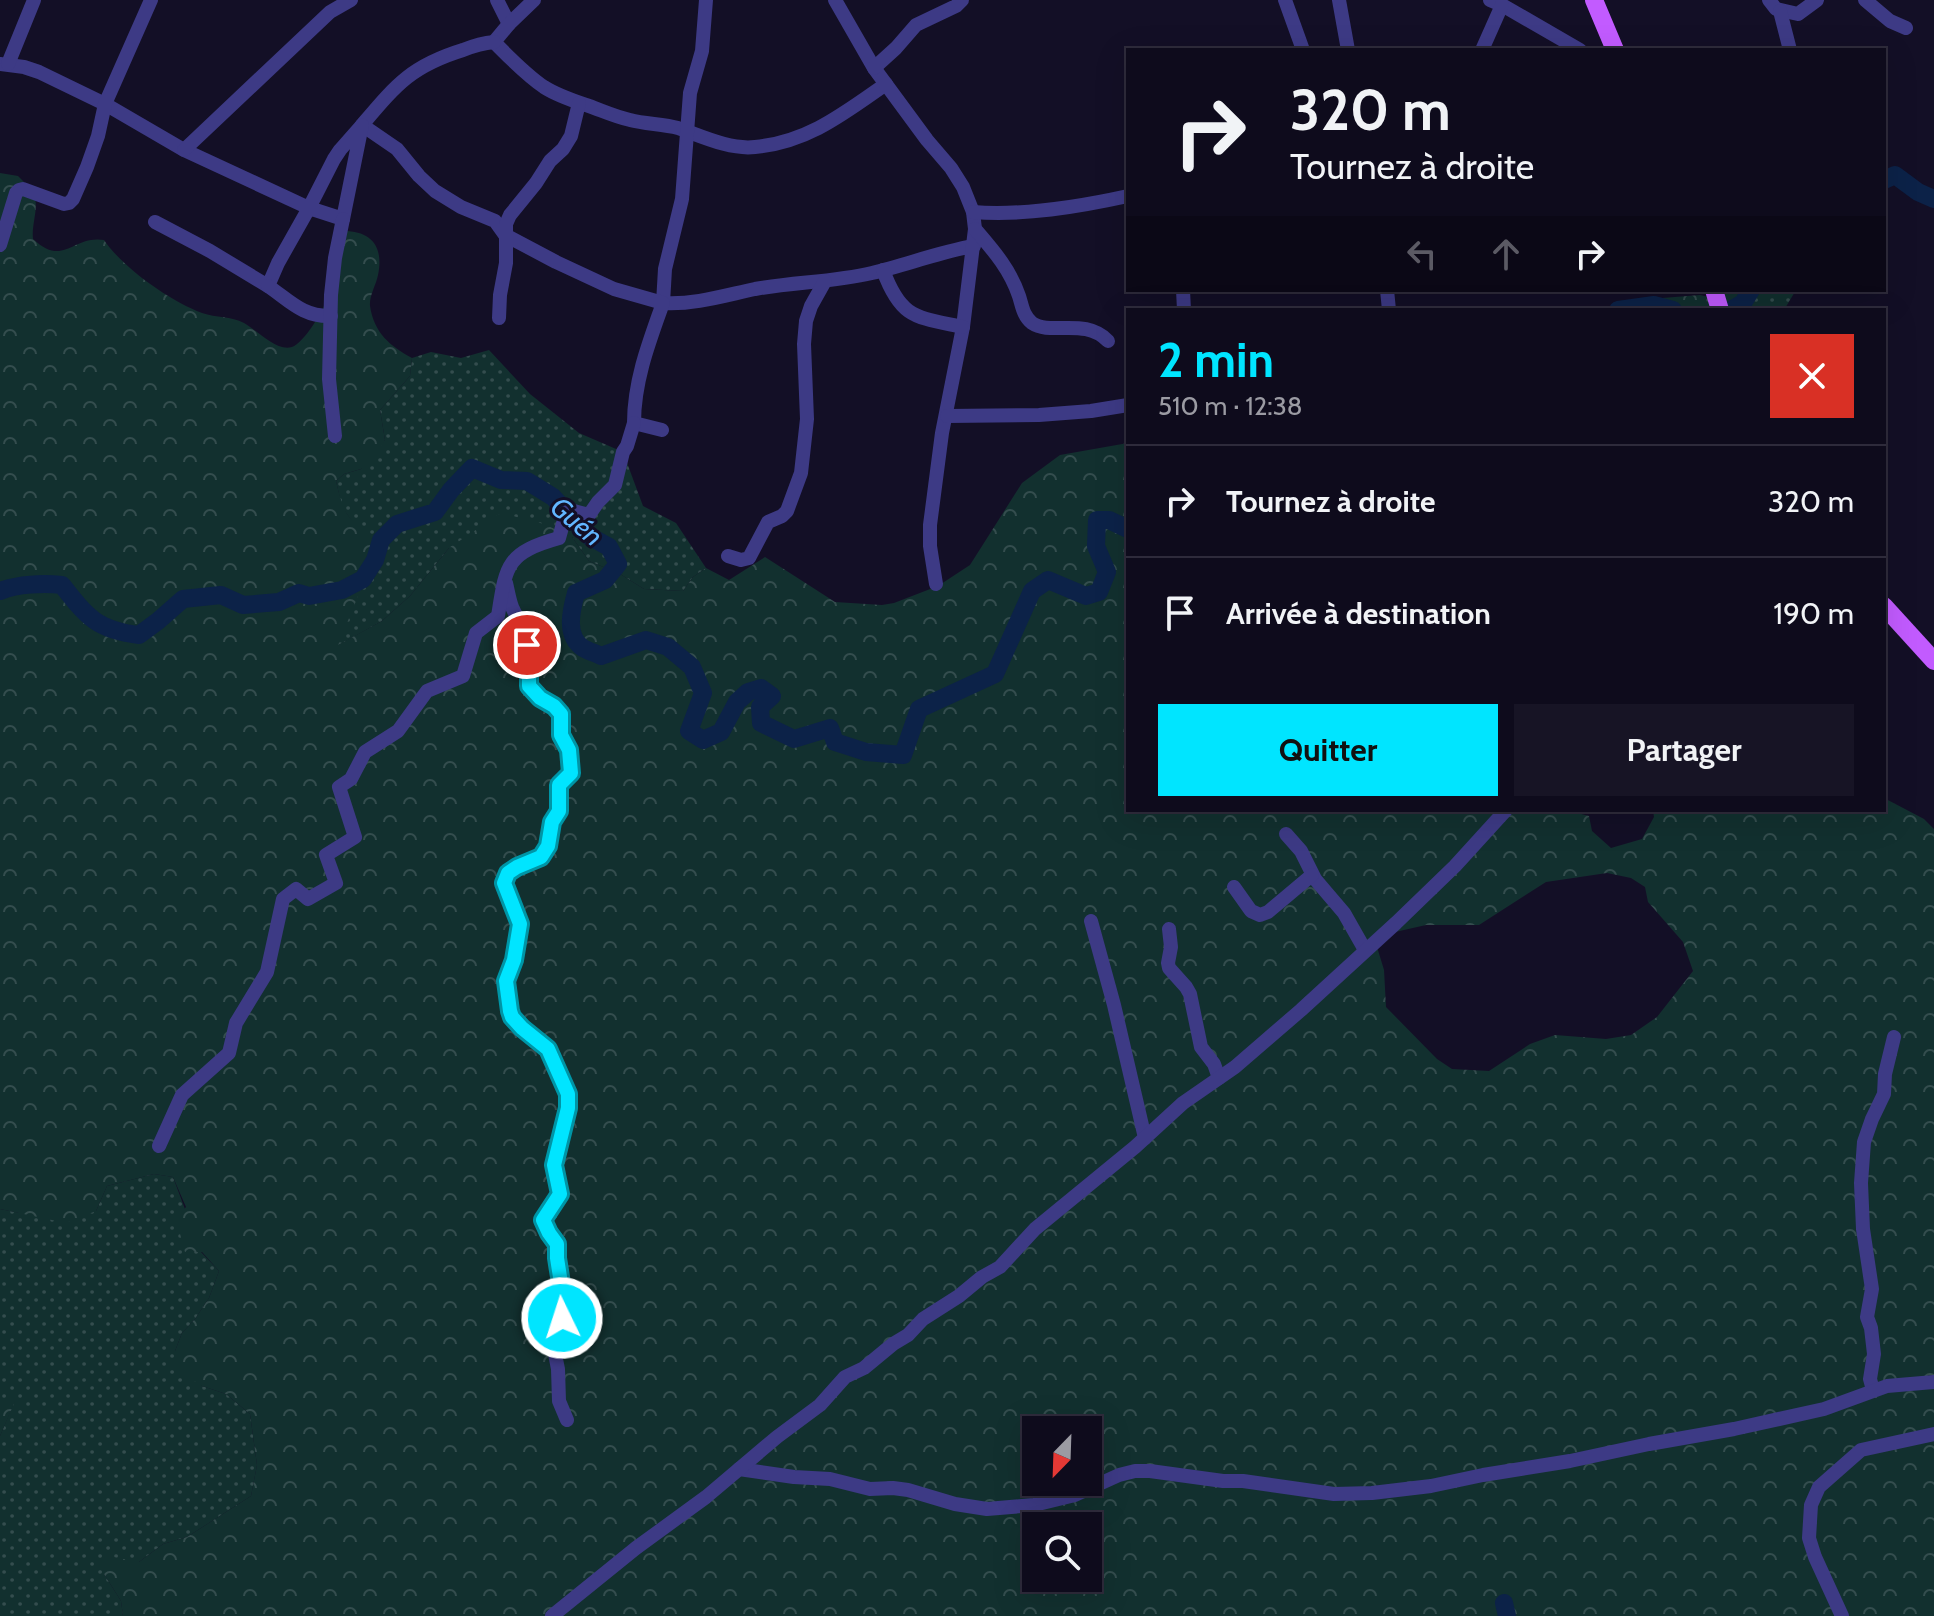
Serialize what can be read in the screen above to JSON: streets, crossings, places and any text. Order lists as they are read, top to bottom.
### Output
{
  "water": ["Guén"],
  "north": "bottom left",
  "page": {
    "turn": ["320 m", "Tournez à droite"],
    "heading": ["2 min", "510 m · 12:38"],
    "list": [
      {
        "name": "Tournez à droite",
        "value": "320 m"
      },
      {
        "name": "Arrivée à destination",
        "value": "190 m"
      }
    ],
    "buttons": ["Quitter", "Partager"]
  }
}
